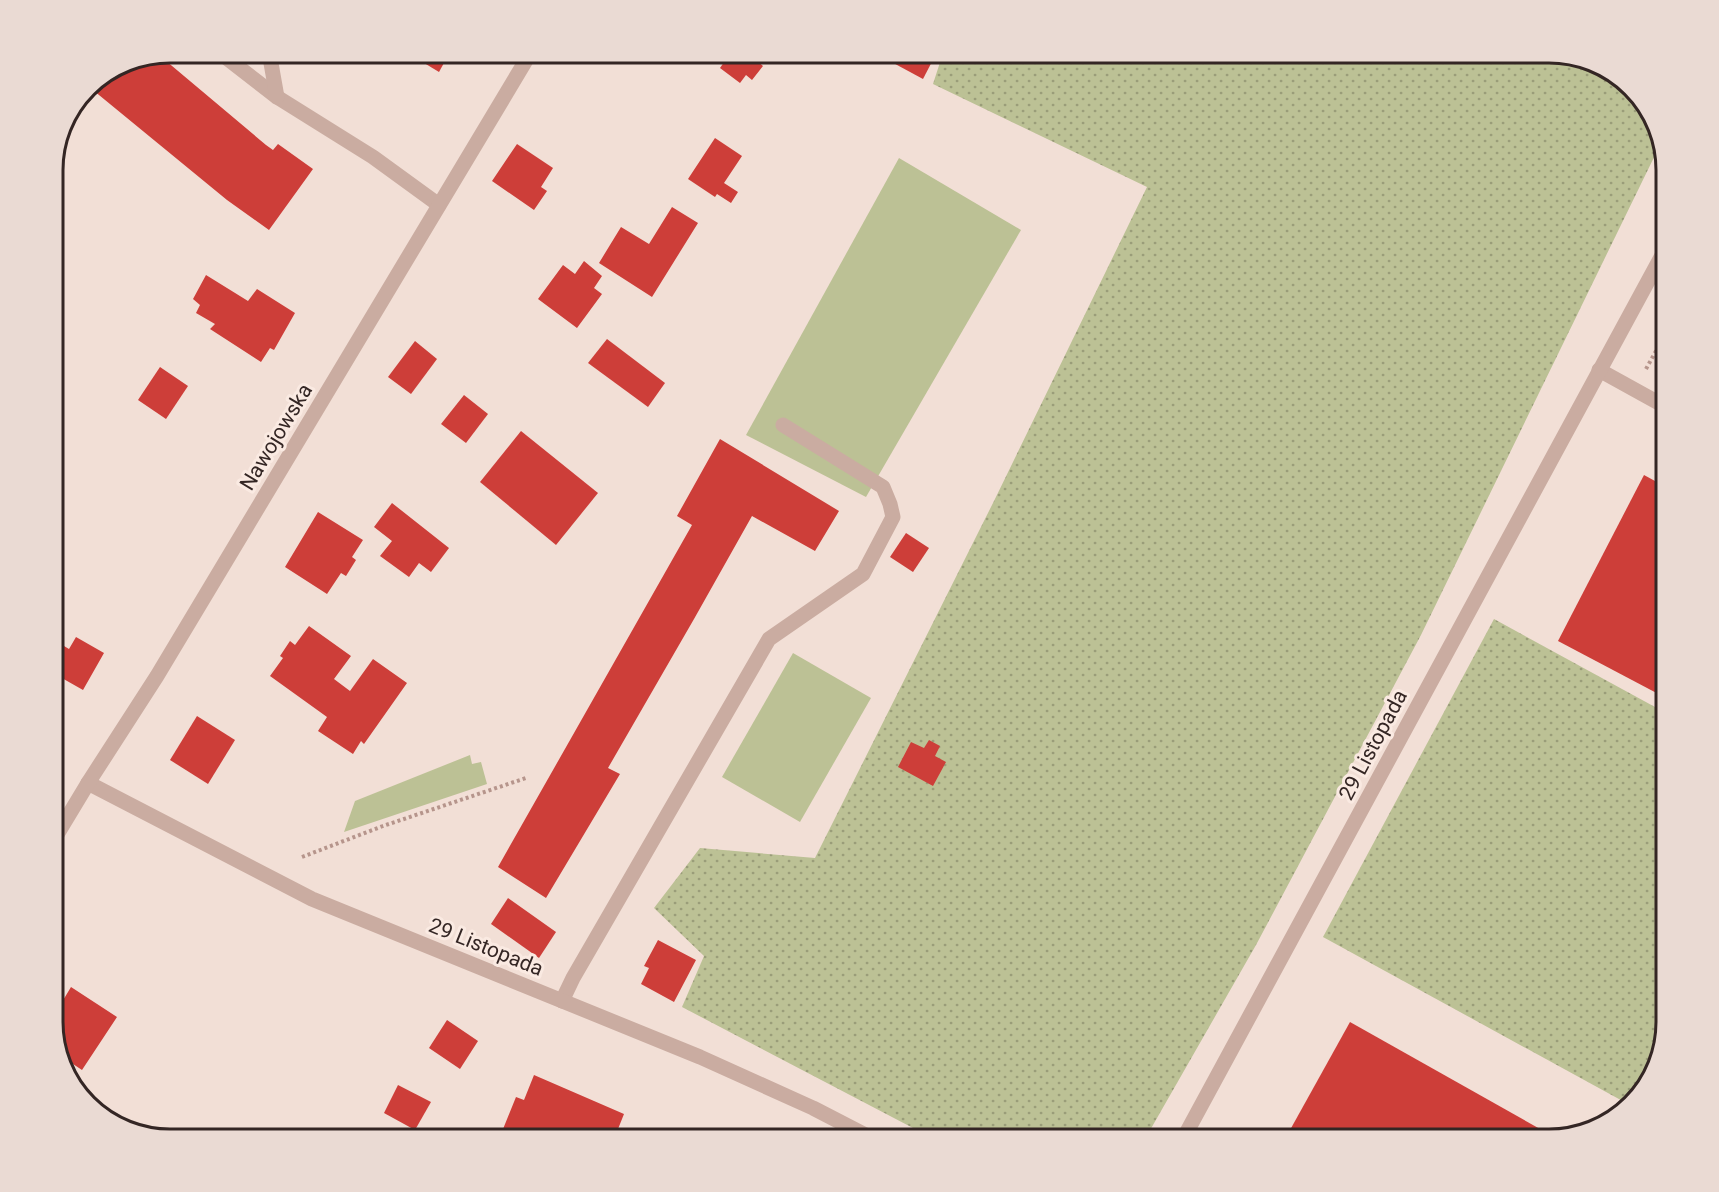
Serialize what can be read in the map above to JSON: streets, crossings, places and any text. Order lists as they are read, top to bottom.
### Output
{
  "streets": {
    "street": ["Nawojowska", "29 Listopada"]
  },
  "crossings": [
    ["Nawojowska", "29 Listopada"]
  ]
}
